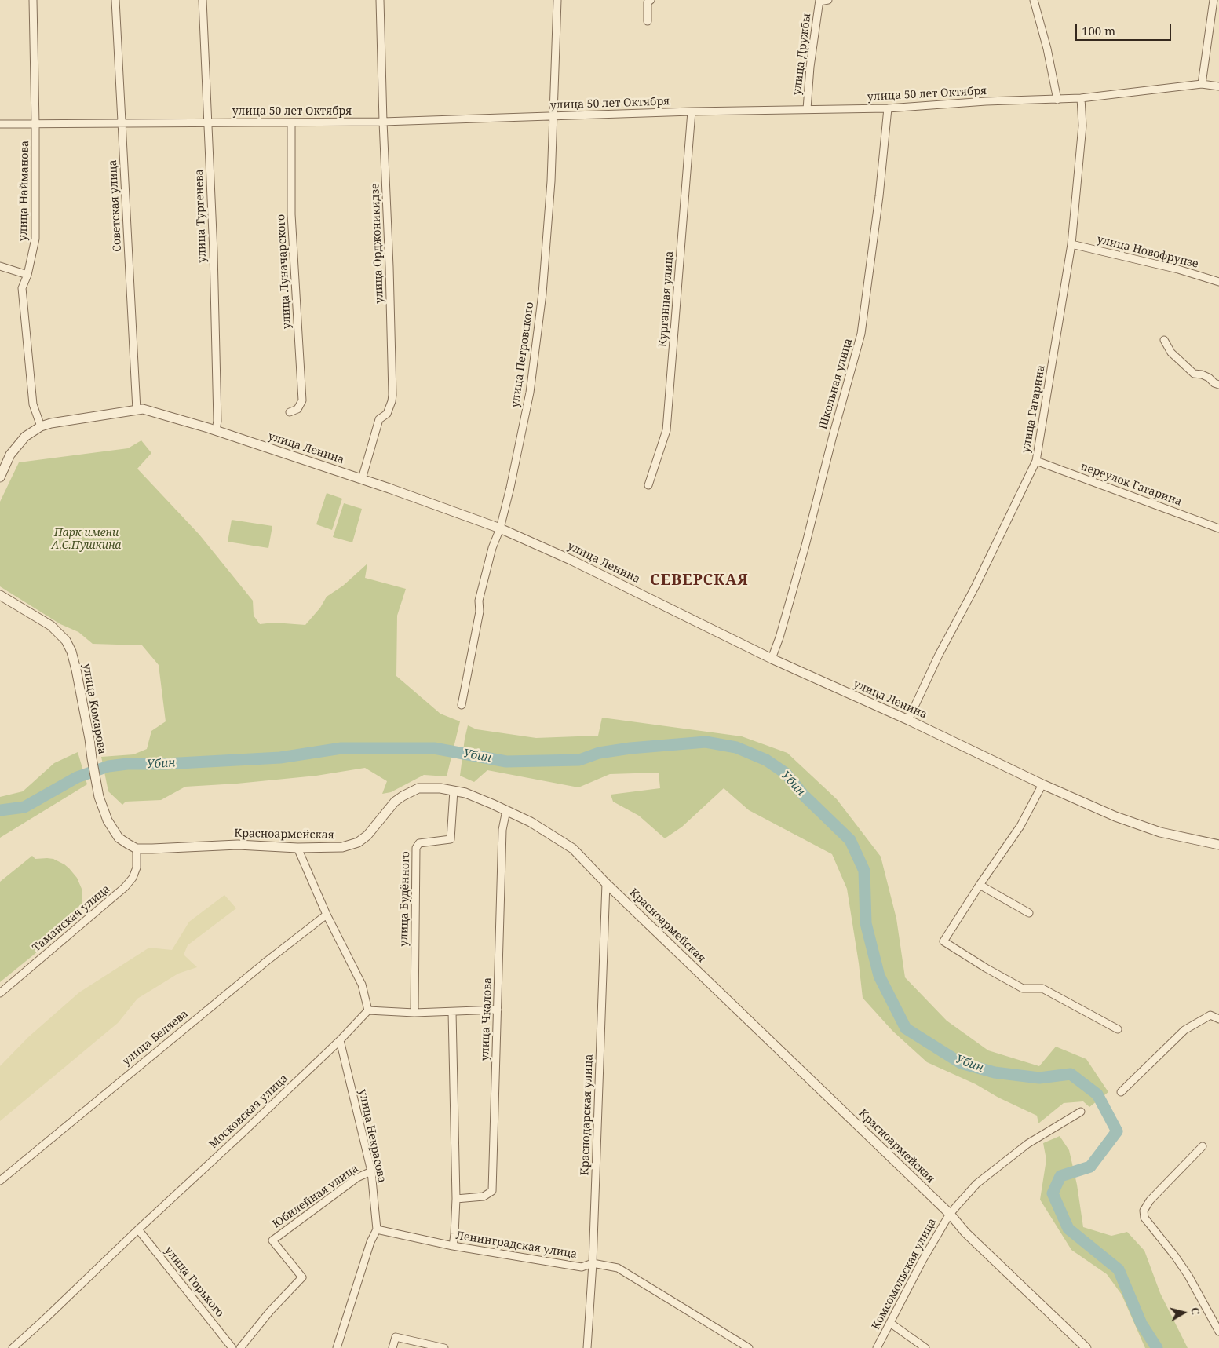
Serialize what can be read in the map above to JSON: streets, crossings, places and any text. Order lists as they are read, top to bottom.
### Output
{
  "streets": {
    "street": [
      "улица Дружбы",
      "улица 50 лет Октября",
      "улица Найманова",
      "Советская улица",
      "улица Тургенева",
      "улица Орджоникидзе",
      "улица Новофрунзе",
      "улица Луначарского",
      "Курганная улица",
      "улица Петровского",
      "Школьная улица",
      "улица Гагарина",
      "улица Ленина",
      "переулок Гагарина",
      "улица Комарова",
      "Красноармейская",
      "улица Будённого",
      "Таманская улица",
      "улица Чкалова",
      "улица Беляева",
      "Московская улица",
      "Краснодарская улица",
      "улица Некрасова",
      "Юбилейная улица",
      "Ленинградская улица",
      "Комсомольская улица",
      "улица Горького"
    ]
  },
  "crossings": [
    ["улица Дружбы", "улица 50 лет Октября"],
    ["улица 50 лет Октября", "улица Найманова"],
    ["улица 50 лет Октября", "Советская улица"],
    ["улица 50 лет Октября", "улица Тургенева"],
    ["улица 50 лет Октября", "улица Орджоникидзе"],
    ["улица 50 лет Октября", "улица Луначарского"],
    ["улица 50 лет Октября", "Курганная улица"],
    ["улица 50 лет Октября", "улица Петровского"],
    ["улица 50 лет Октября", "Школьная улица"],
    ["улица 50 лет Октября", "улица Гагарина"],
    ["улица Найманова", "улица Ленина"],
    ["Советская улица", "улица Ленина"],
    ["улица Тургенева", "улица Ленина"],
    ["улица Орджоникидзе", "улица Ленина"],
    ["улица Новофрунзе", "улица Гагарина"],
    ["улица Петровского", "улица Ленина"],
    ["Школьная улица", "улица Ленина"],
    ["улица Гагарина", "улица Ленина"],
    ["улица Гагарина", "переулок Гагарина"],
    ["улица Комарова", "Красноармейская"],
    ["улица Комарова", "Таманская улица"],
    ["Красноармейская", "улица Будённого"],
    ["Красноармейская", "Таманская улица"],
    ["Красноармейская", "улица Чкалова"],
    ["Красноармейская", "Краснодарская улица"],
    ["Красноармейская", "Комсомольская улица"],
    ["Московская улица", "улица Некрасова"],
    ["Московская улица", "улица Горького"],
    ["Краснодарская улица", "Ленинградская улица"],
    ["улица Некрасова", "Юбилейная улица"],
    ["улица Некрасова", "Ленинградская улица"]
  ],
  "districts": ["СЕВЕРСКАЯ"],
  "water": ["Убин"],
  "parks": ["Парк имени А.С.Пушкина"],
  "scale_bar": "100 m",
  "north": "right"
}
